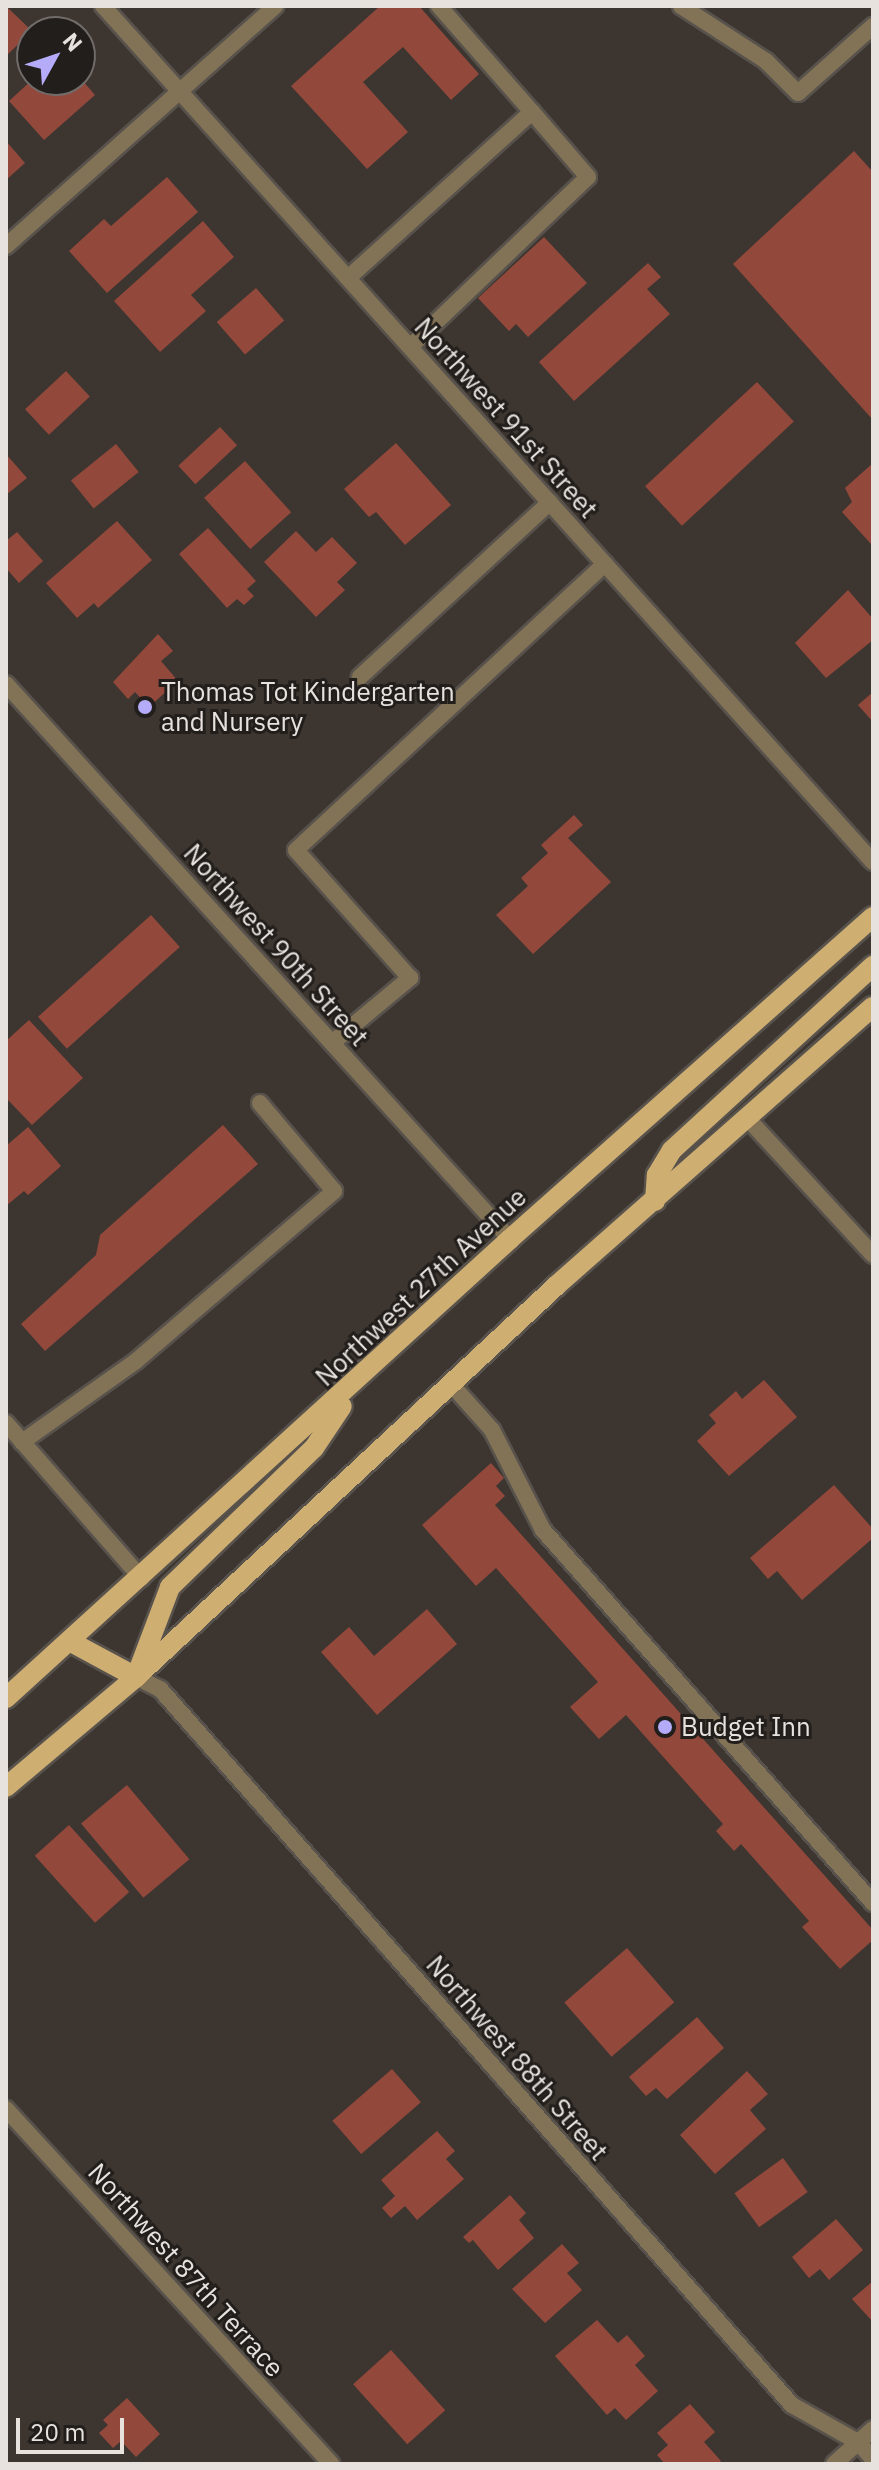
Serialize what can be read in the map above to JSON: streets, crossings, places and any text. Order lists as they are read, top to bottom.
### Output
{
  "streets": {
    "main road": ["Northwest 27th Avenue"],
    "street": [
      "Northwest 91st Street",
      "Northwest 90th Street",
      "Northwest 88th Street",
      "Northwest 87th Terrace"
    ]
  },
  "crossings": [
    ["Northwest 90th Street", "Northwest 27th Avenue"]
  ],
  "places": ["Thomas Tot Kindergarten and Nursery", "Budget Inn"],
  "scale_bar": "20 m",
  "north": "top right"
}
